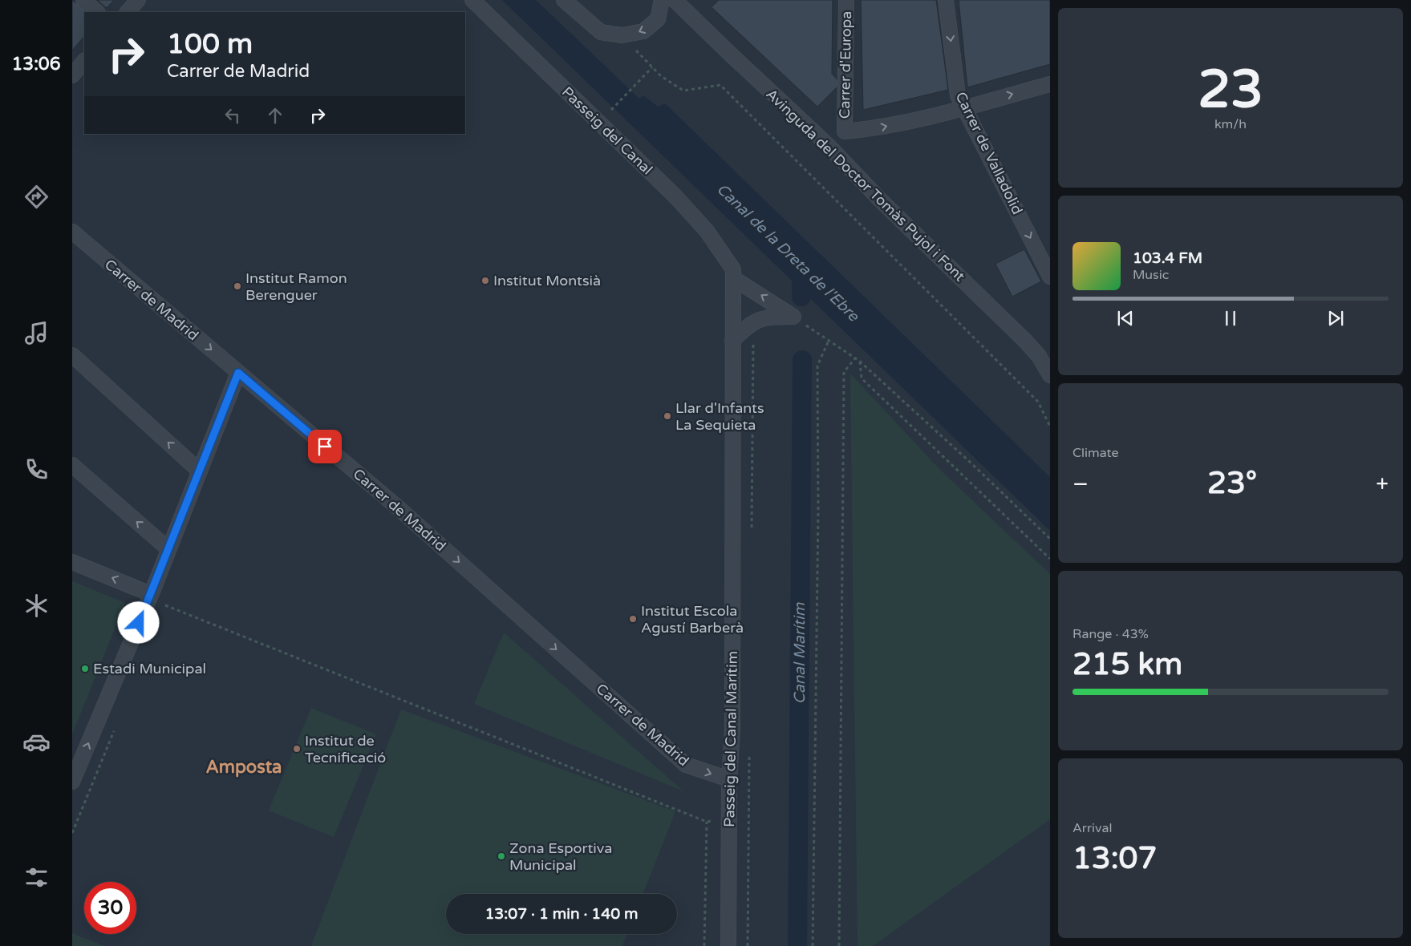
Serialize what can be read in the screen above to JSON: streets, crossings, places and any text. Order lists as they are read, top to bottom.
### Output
{
  "streets": {
    "street": [
      "Carrer d'Europa",
      "Passeig del Canal",
      "Carrer de Valladolid",
      "Avinguda del Doctor Tomàs Pujol i Font",
      "Carrer de Madrid",
      "Passeig del Canal Marítim"
    ]
  },
  "crossings": [
    ["Carrer d'Europa", "Avinguda del Doctor Tomàs Pujol i Font"],
    ["Passeig del Canal", "Passeig del Canal Marítim"],
    ["Carrer de Madrid", "Passeig del Canal Marítim"]
  ],
  "one_way": ["Carrer de Valladolid", "Carrer de Madrid"],
  "districts": ["Amposta"],
  "water": ["Canal de la Dreta de l'Ebre", "Canal Marítim"],
  "places": [
    "Institut Montsià",
    "Institut Ramon Berenguer",
    "Llar d'Infants La Sequieta",
    "Institut Escola Agustí Barberà",
    "Estadi Municipal",
    "Institut de Tecnificació",
    "Zona Esportiva Municipal"
  ],
  "page": {
    "tabs": "13:06",
    "tile": [
      ["23", "km/h"],
      "Climate",
      ["Range · 43%", "215 km"],
      ["Arrival", "13:07"]
    ],
    "turn": ["100 m", "Carrer de Madrid"],
    "song": ["103.4 FM", "Music"],
    "heat": ["−", "23°", "+"],
    "limit": "30",
    "trip": "13:07 · 1 min · 140 m"
  }
}
